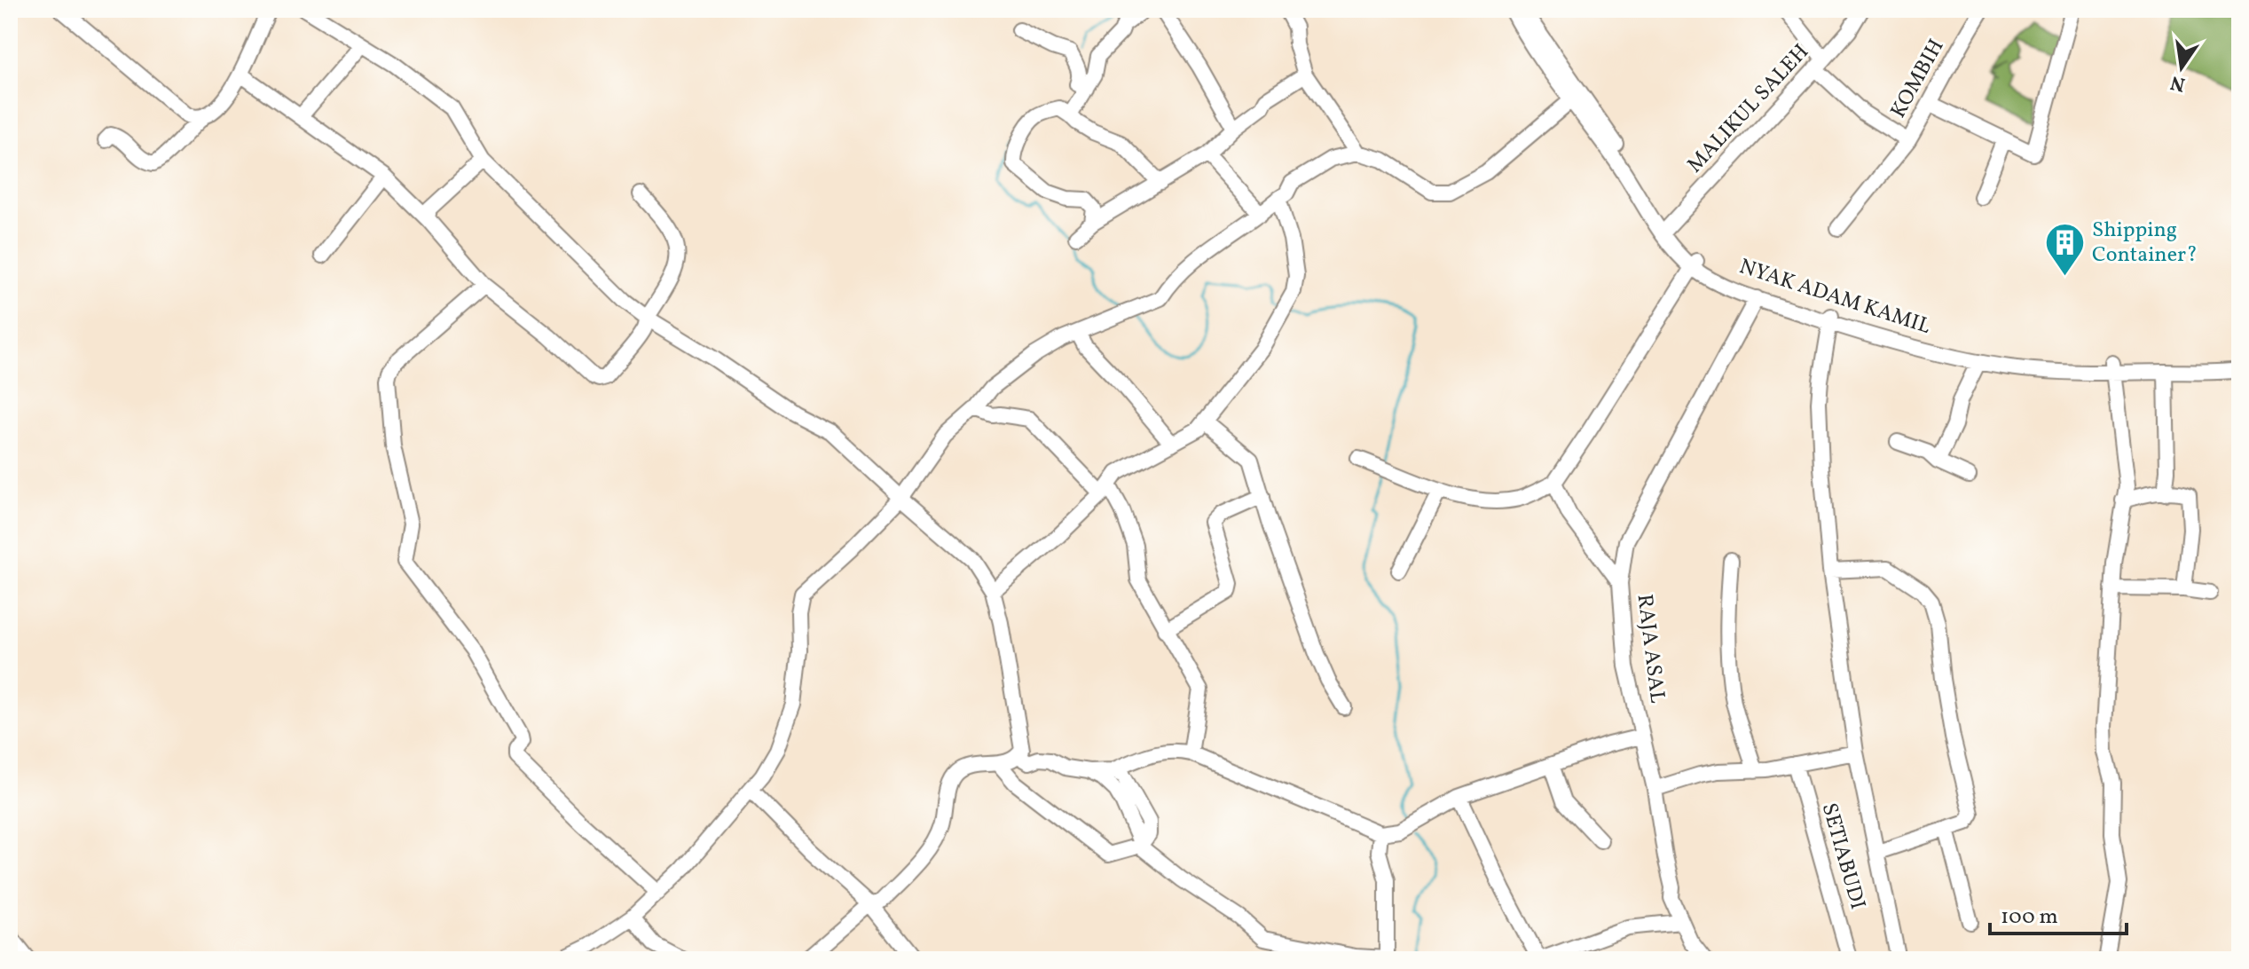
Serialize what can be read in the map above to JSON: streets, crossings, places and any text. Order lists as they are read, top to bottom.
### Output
{
  "streets": {
    "street": [
      "KOMBIH",
      "MALIKUL SALEH",
      "NYAK ADAM KAMIL",
      "RAJA ASAL",
      "SETIABUDI"
    ]
  },
  "crossings": [
    ["KOMBIH", "MALIKUL SALEH"],
    ["MALIKUL SALEH", "NYAK ADAM KAMIL"]
  ],
  "places": {
    "building": ["Shipping Container?"]
  },
  "scale_bar": "100 m",
  "north": "bottom"
}
